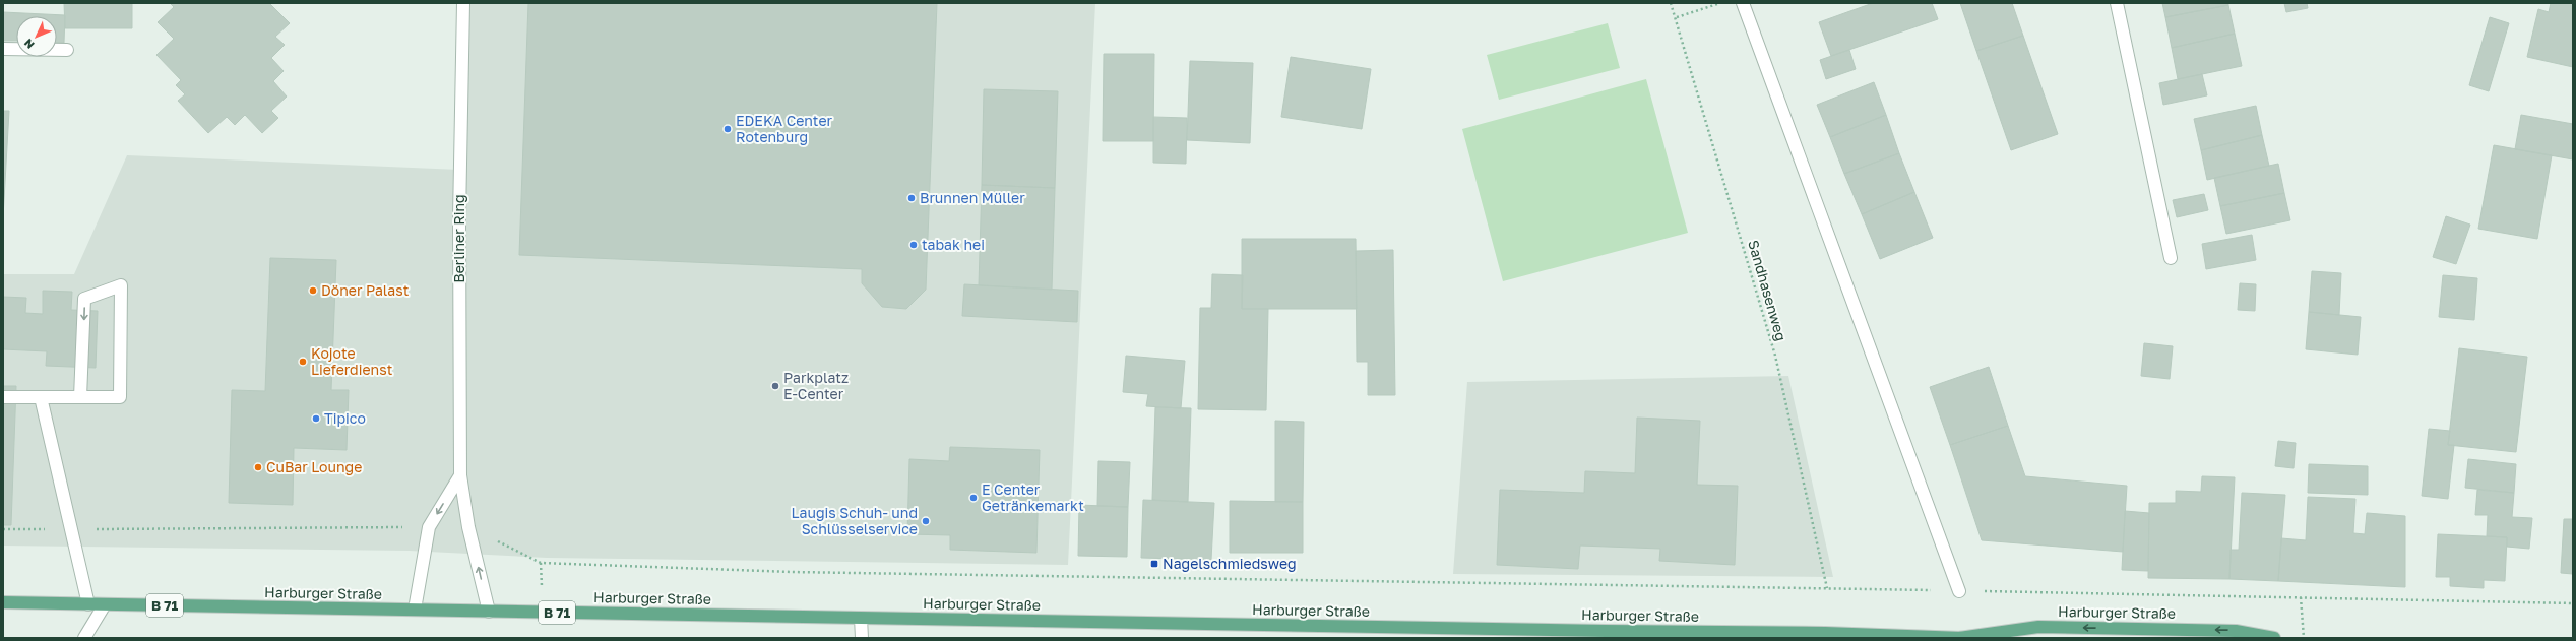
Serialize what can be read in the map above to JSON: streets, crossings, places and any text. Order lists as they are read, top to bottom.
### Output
{
  "streets": {
    "main road": ["Harburger Straße", "B 71"],
    "street": ["Berliner Ring"],
    "path": ["Sandhasenweg"]
  },
  "crossings": [
    ["Berliner Ring", "Harburger Straße"]
  ],
  "places": {
    "other": [
      "EDEKA Center Rotenburg",
      "Brunnen Müller",
      "tabak hei",
      "Döner Palast",
      "Kojote Lieferdienst",
      "Parkplatz E-Center",
      "Tipico",
      "CuBar Lounge",
      "E Center Getränkemarkt",
      "Laugis Schuh- und Schlüsselservice"
    ],
    "transit": ["Nagelschmiedsweg"]
  },
  "north": "bottom left"
}
